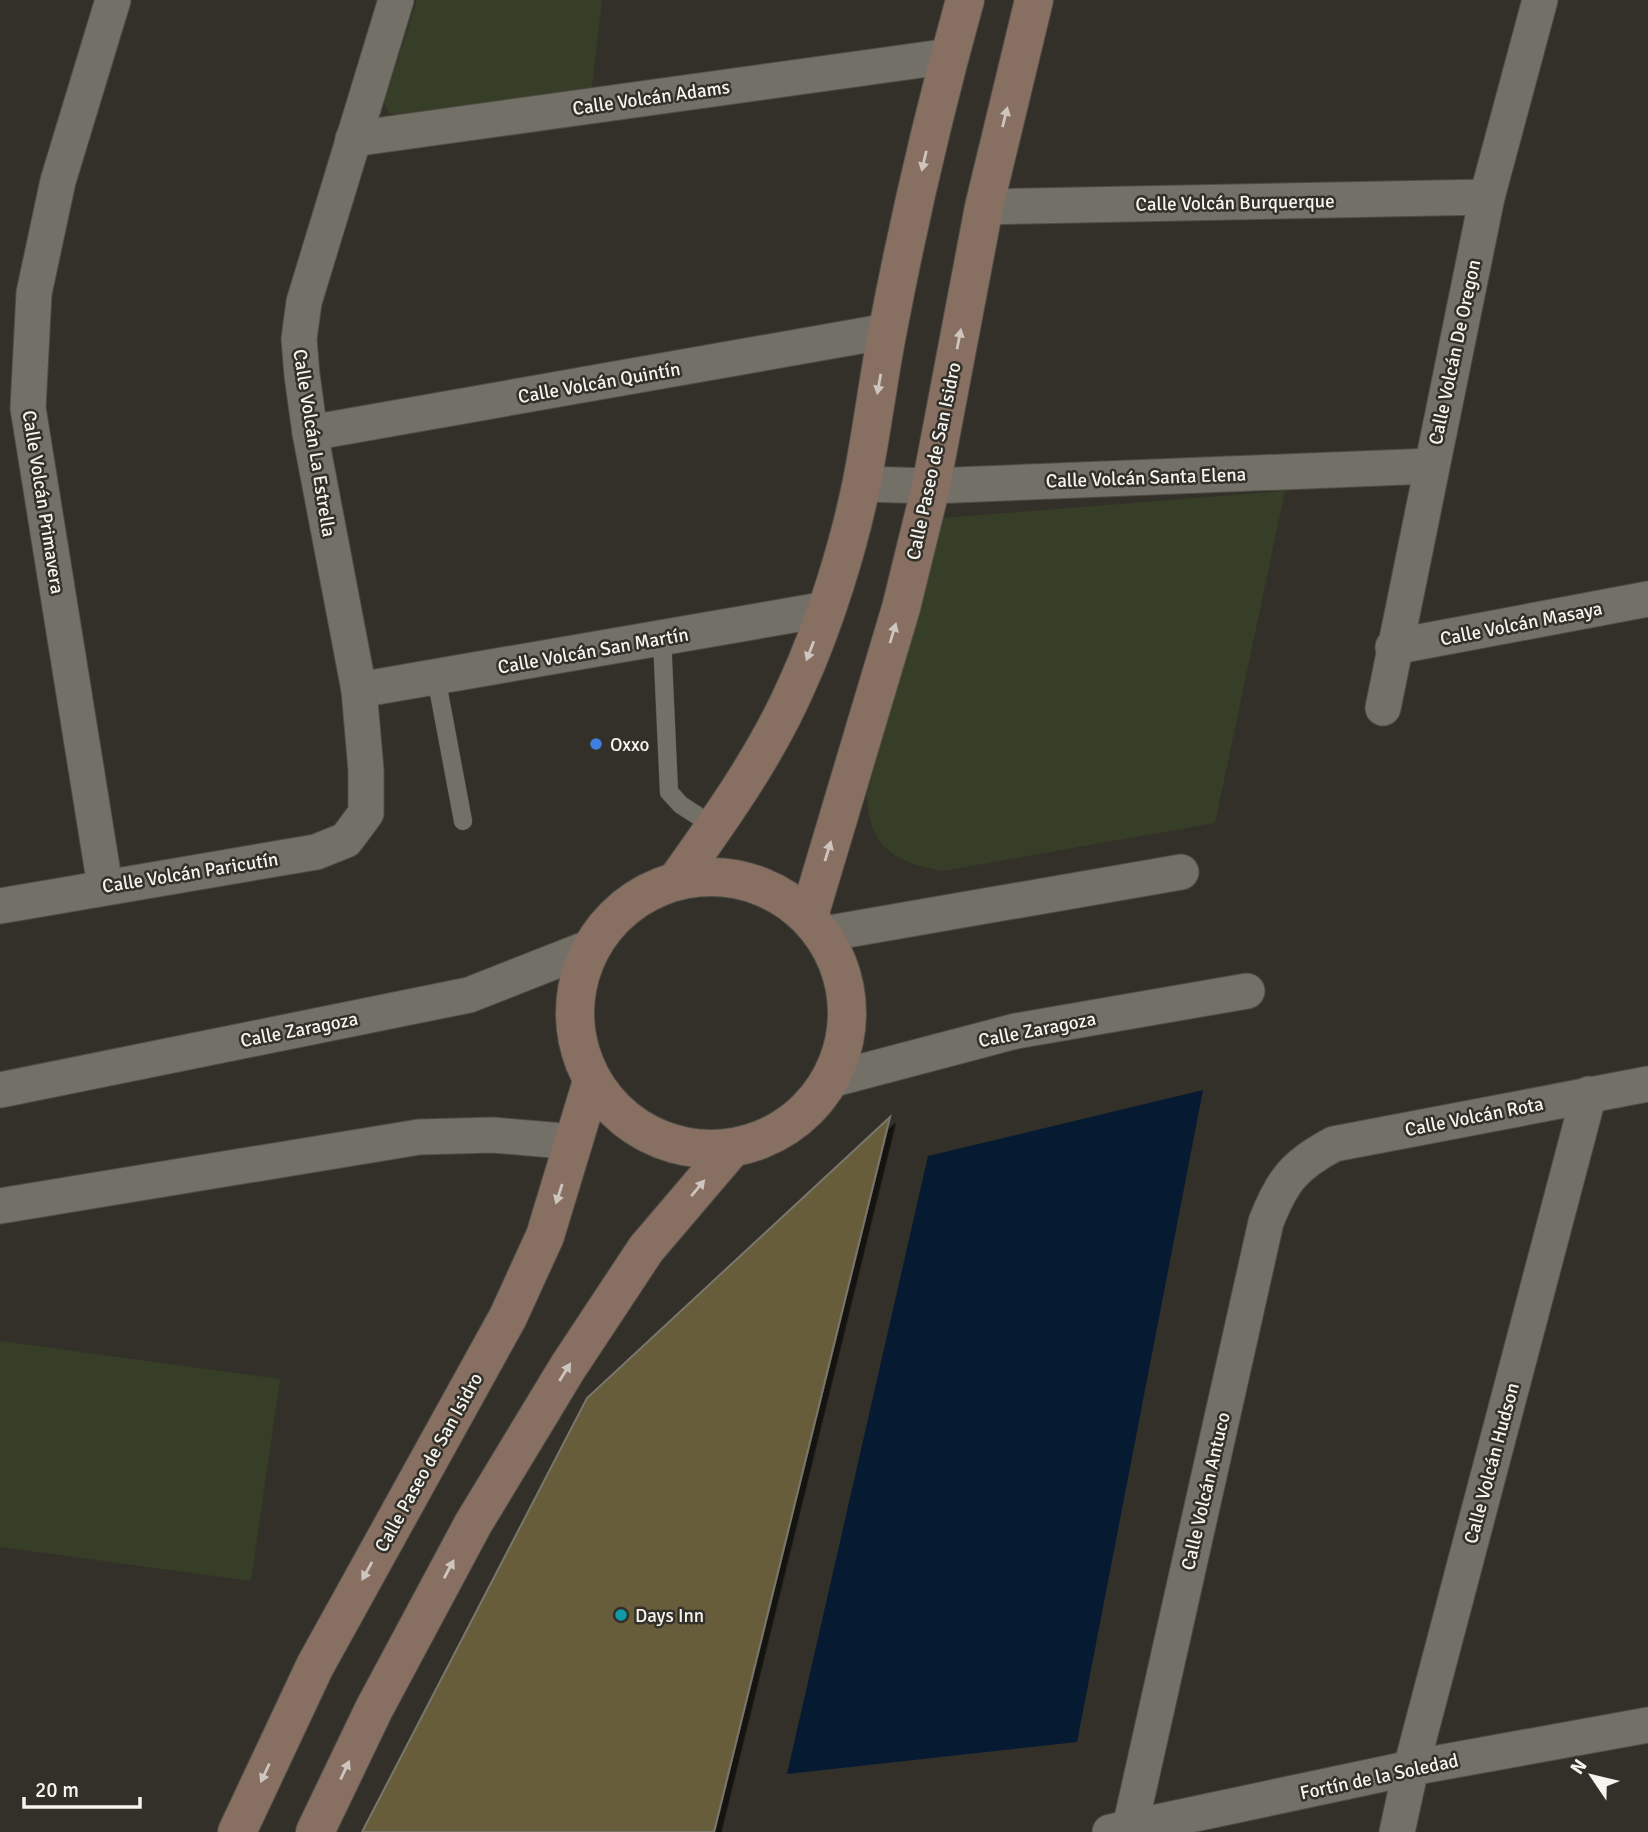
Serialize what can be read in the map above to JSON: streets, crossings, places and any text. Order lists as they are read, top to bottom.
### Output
{
  "streets": {
    "main road": ["Calle Paseo de San Isidro"],
    "street": [
      "Calle Volcán Adams",
      "Calle Volcán Burquerque",
      "Calle Volcán De Oregon",
      "Calle Volcán Quintín",
      "Calle Volcán La Estrella",
      "Calle Volcán Santa Elena",
      "Calle Volcán Primavera",
      "Calle Volcán Masaya",
      "Calle Volcán San Martín",
      "Calle Volcán Paricutín",
      "Calle Zaragoza",
      "Calle Volcán Rota",
      "Calle Volcán Hudson",
      "Calle Volcán Antuco",
      "Fortín de la Soledad"
    ]
  },
  "crossings": [
    ["Calle Volcán Adams", "Calle Volcán La Estrella"],
    ["Calle Volcán Burquerque", "Calle Volcán De Oregon"],
    ["Calle Volcán Burquerque", "Calle Paseo de San Isidro"],
    ["Calle Volcán De Oregon", "Calle Volcán Santa Elena"],
    ["Calle Volcán De Oregon", "Calle Volcán Masaya"],
    ["Calle Volcán Quintín", "Calle Volcán La Estrella"],
    ["Calle Volcán La Estrella", "Calle Volcán San Martín"],
    ["Calle Volcán La Estrella", "Calle Volcán Paricutín"],
    ["Calle Paseo de San Isidro", "Calle Volcán Santa Elena"],
    ["Calle Volcán Primavera", "Calle Volcán Paricutín"],
    ["Calle Volcán Rota", "Calle Volcán Hudson"],
    ["Calle Volcán Rota", "Calle Volcán Antuco"],
    ["Calle Volcán Hudson", "Fortín de la Soledad"],
    ["Calle Volcán Antuco", "Fortín de la Soledad"]
  ],
  "places": ["Oxxo", "Days Inn"],
  "scale_bar": "20 m",
  "north": "top left"
}
